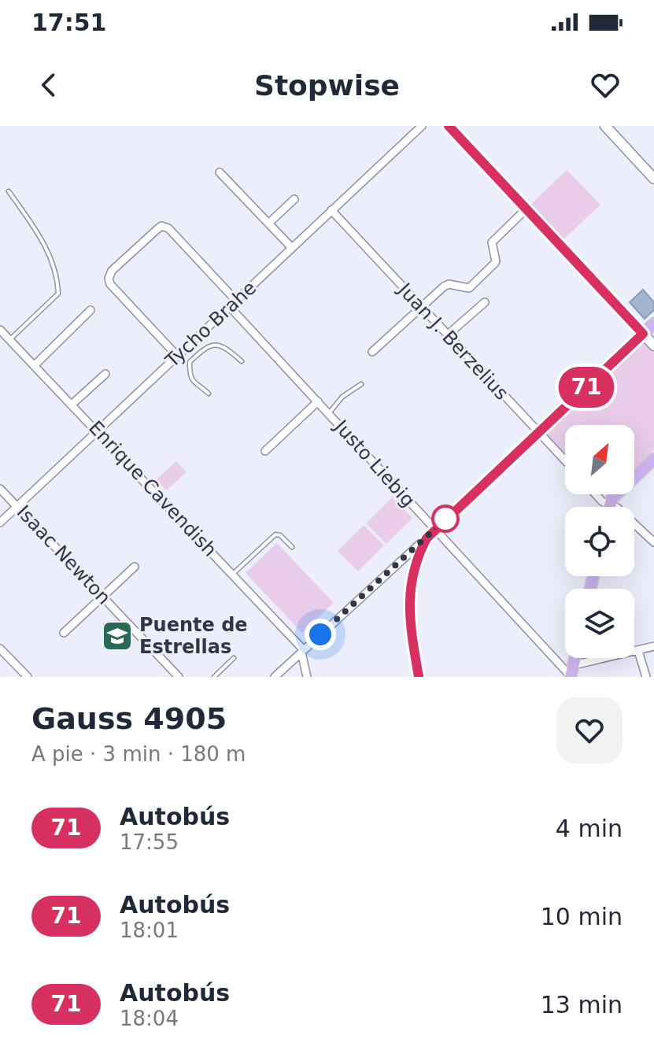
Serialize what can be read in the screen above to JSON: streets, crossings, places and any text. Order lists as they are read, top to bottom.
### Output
{
  "streets": {
    "street": [
      "Tycho Brahe",
      "Juan J. Berzelius",
      "Justo Liebig",
      "Enrique Cavendish",
      "Isaac Newton"
    ]
  },
  "crossings": [
    ["Tycho Brahe", "Juan J. Berzelius"],
    ["Tycho Brahe", "Justo Liebig"],
    ["Tycho Brahe", "Enrique Cavendish"],
    ["Tycho Brahe", "Isaac Newton"]
  ],
  "places": {
    "school or university": ["Puente de Estrellas"]
  },
  "lines": ["bus line 71"],
  "north": "top right",
  "page": {
    "status": "17:51",
    "header": "Stopwise",
    "on_map": "71",
    "heading": ["Gauss 4905", "A pie · 3 min · 180 m"],
    "list": [
      {
        "mark": "71",
        "name": "Autobús",
        "note": "17:55",
        "value": "4 min"
      },
      {
        "mark": "71",
        "name": "Autobús",
        "note": "18:01",
        "value": "10 min"
      },
      {
        "mark": "71",
        "name": "Autobús",
        "note": "18:04",
        "value": "13 min"
      }
    ]
  }
}
